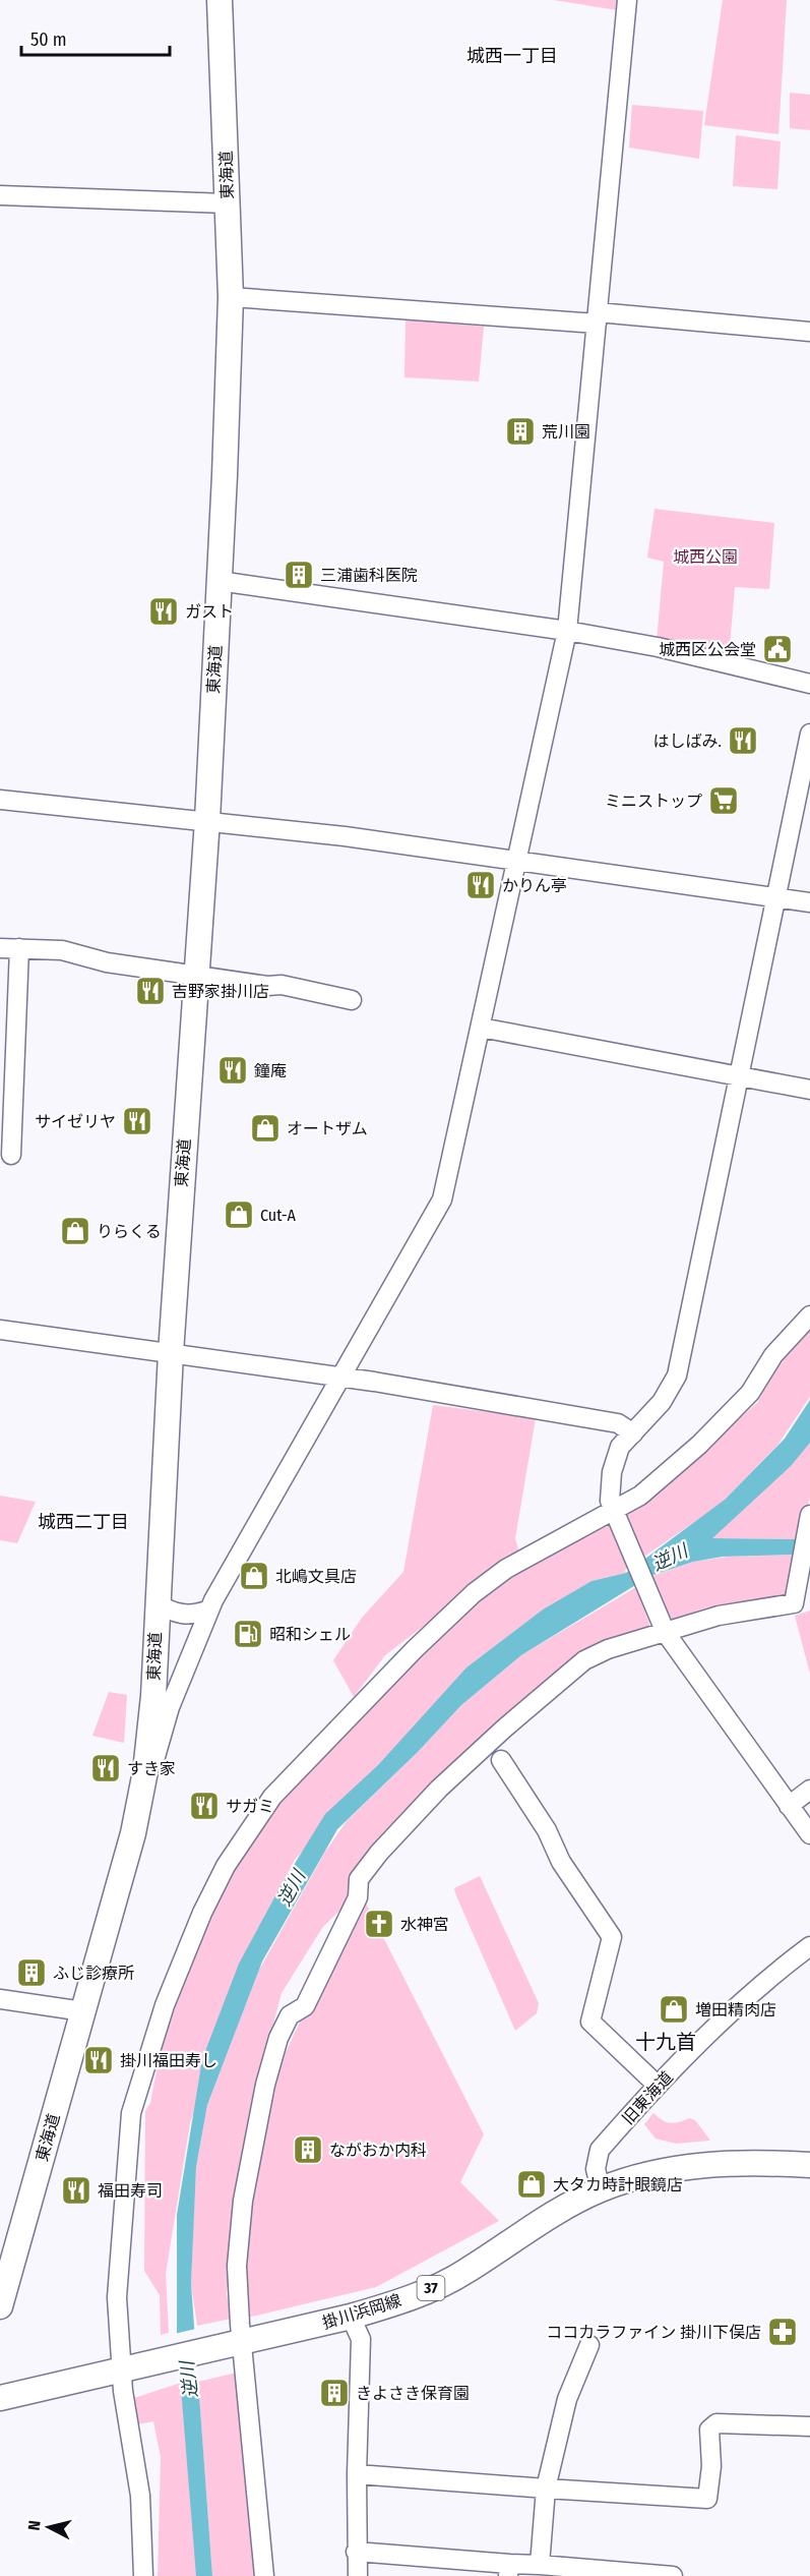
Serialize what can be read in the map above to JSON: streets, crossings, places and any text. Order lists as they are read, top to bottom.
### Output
{
  "streets": {
    "main road": ["東海道", "37", "掛川浜岡線"],
    "street": ["旧東海道"]
  },
  "crossings": [
    ["旧東海道", "掛川浜岡線"]
  ],
  "districts": ["城西一丁目", "城西二丁目", "十九首"],
  "water": ["逆川"],
  "parks": ["城西公園"],
  "places": {
    "building": [
      "荒川園",
      "三浦歯科医院",
      "ふじ診療所",
      "ながおか内科",
      "きよさき保育園"
    ],
    "restaurant": [
      "ガスト",
      "はしばみ.",
      "かりん亭",
      "吉野家掛川店",
      "鐘庵",
      "サイゼリヤ",
      "すき家",
      "サガミ",
      "掛川福田寿し",
      "福田寿司"
    ],
    "public building": ["城西区公会堂"],
    "supermarket": ["ミニストップ"],
    "shop": [
      "オートザム",
      "Cut-A",
      "りらくる",
      "北嶋文具店",
      "増田精肉店",
      "大タカ時計眼鏡店"
    ],
    "fuel station": ["昭和シェル"],
    "church": ["水神宮"],
    "pharmacy": ["ココカラファイン 掛川下俣店"]
  },
  "scale_bar": "50 m",
  "north": "left"
}
